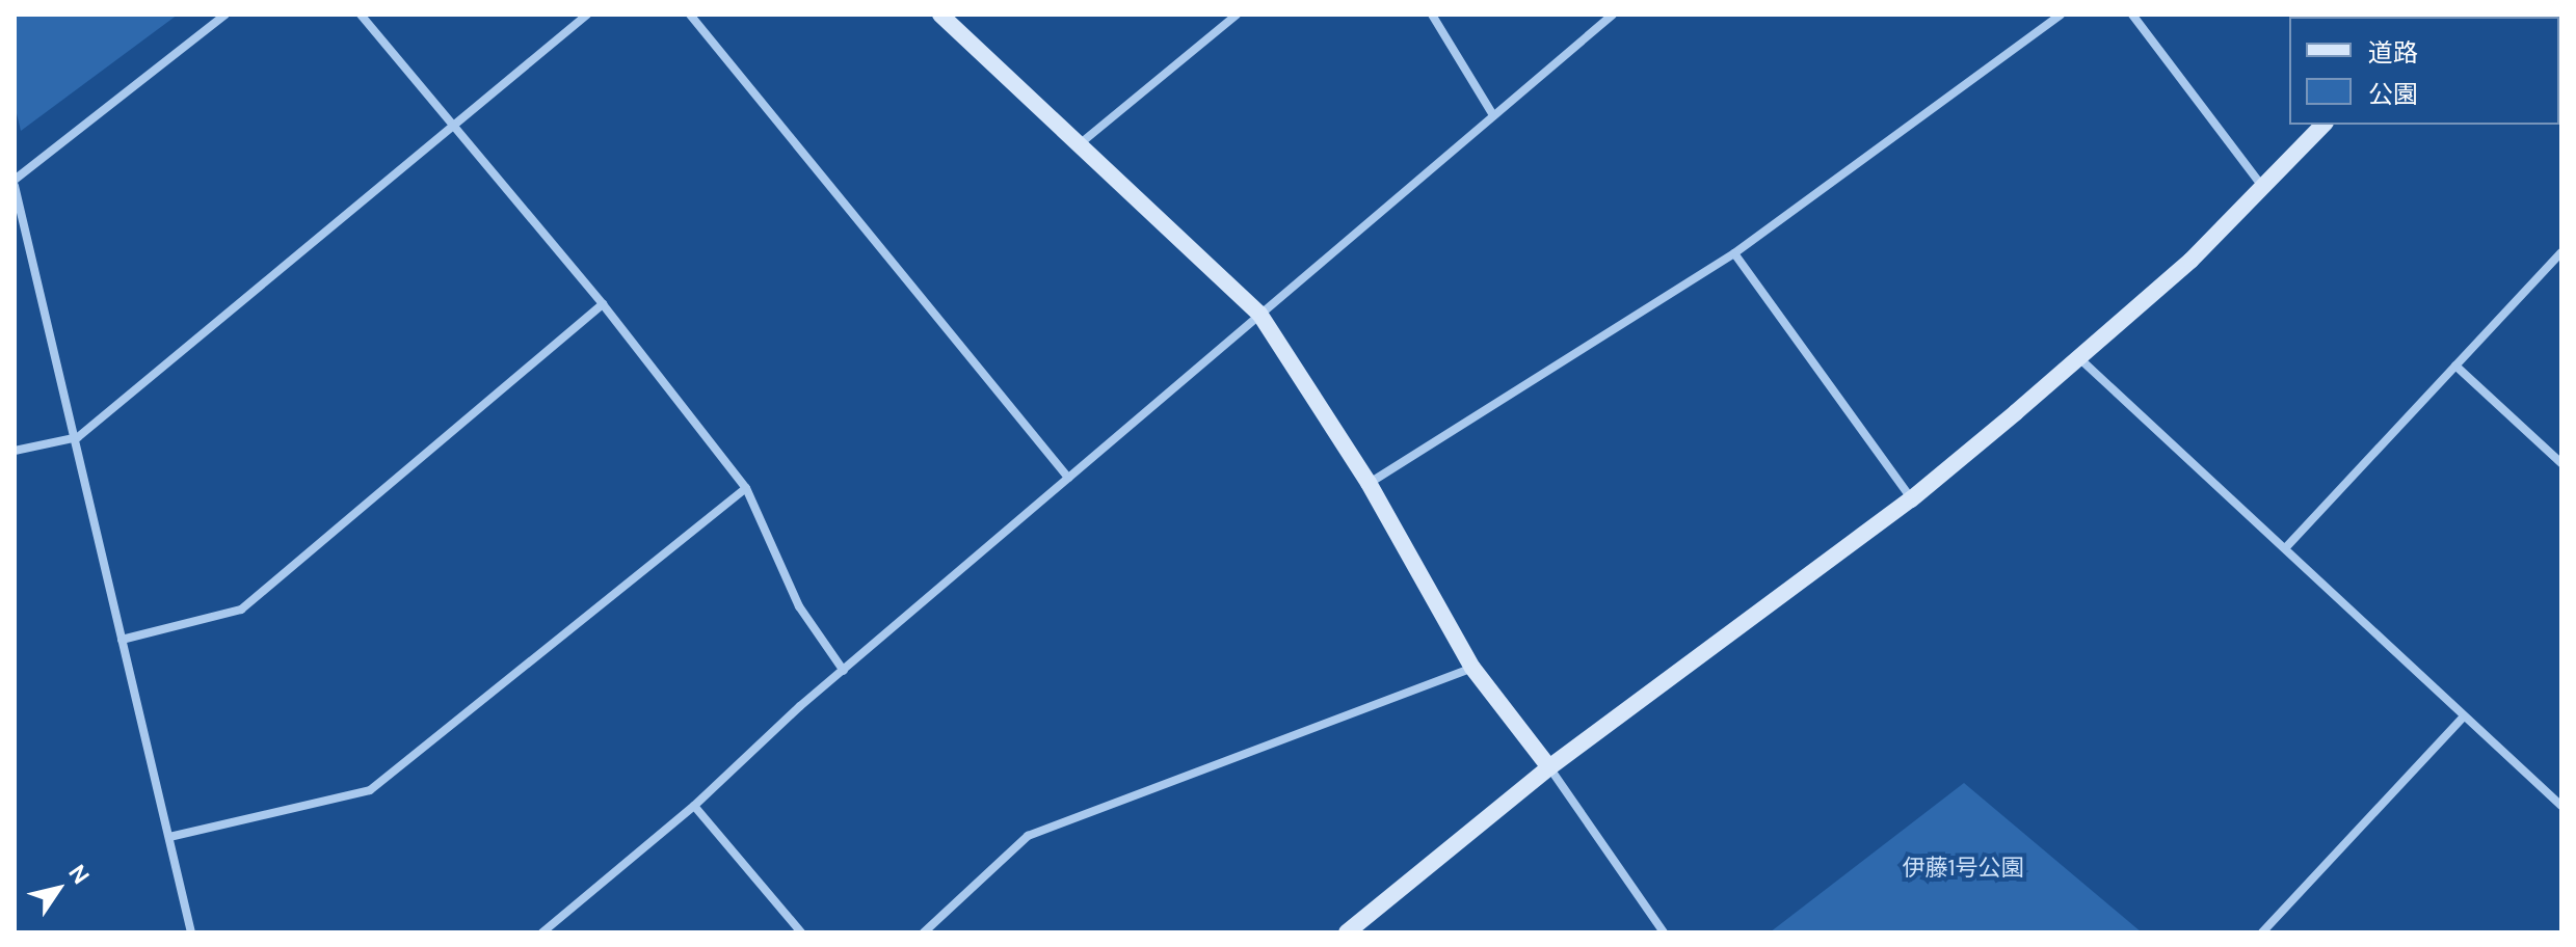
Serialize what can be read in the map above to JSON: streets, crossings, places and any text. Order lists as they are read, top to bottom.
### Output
{
  "parks": ["伊藤1号公園"],
  "legend": ["道路", "公園"],
  "north": "top right"
}
